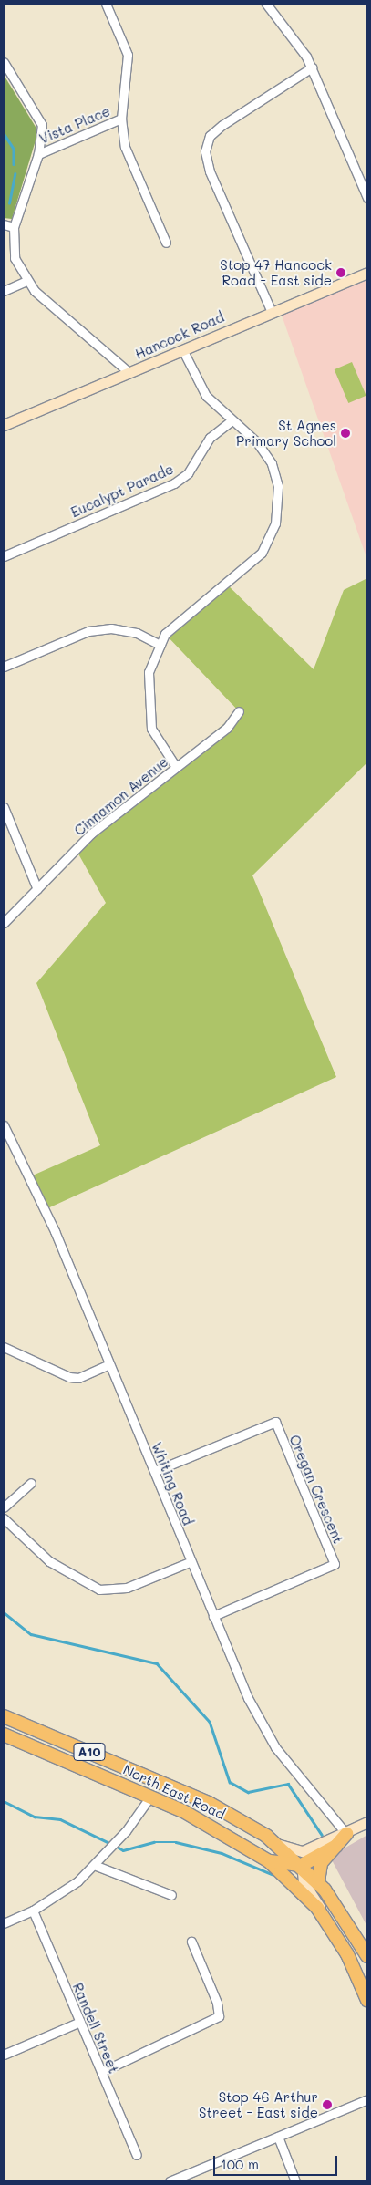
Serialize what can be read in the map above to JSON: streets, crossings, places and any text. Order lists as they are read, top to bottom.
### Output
{
  "streets": {
    "main road": ["Hancock Road", "A10", "North East Road"],
    "street": [
      "Vista Place",
      "Eucalypt Parade",
      "Cinnamon Avenue",
      "Whiting Road",
      "Oregan Crescent",
      "Randell Street"
    ]
  },
  "crossings": [
    ["Whiting Road", "Oregan Crescent"]
  ],
  "places": ["Stop 47 Hancock Road - East side", "St Agnes Primary School", "Stop 46 Arthur Street - East side"],
  "scale_bar": "100 m"
}
